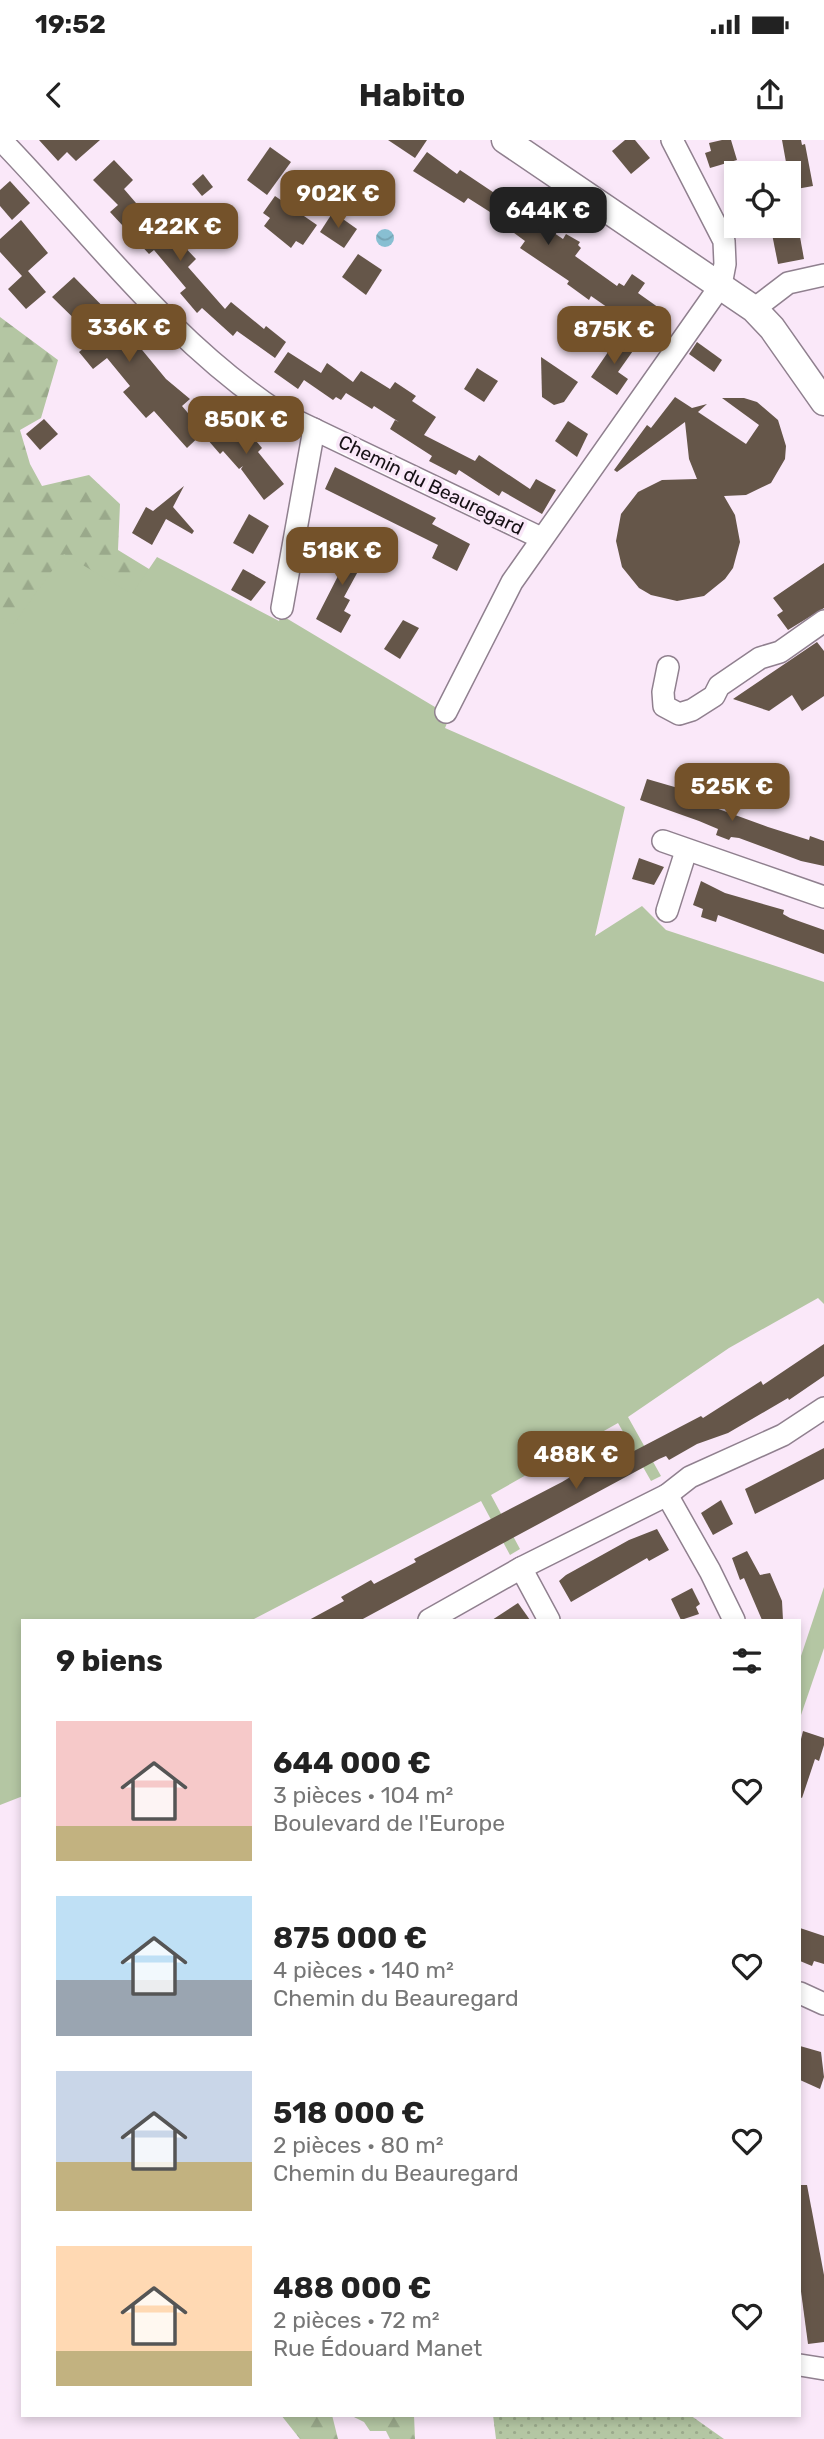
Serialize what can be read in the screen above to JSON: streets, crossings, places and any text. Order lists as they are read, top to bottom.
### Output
{
  "streets": {
    "street": ["Chemin du Beauregard"]
  },
  "page": {
    "status": "19:52",
    "header": "Habito",
    "price": [
      "902K €",
      "644K €",
      "422K €",
      "336K €",
      "875K €",
      "850K €",
      "518K €",
      "525K €",
      "488K €"
    ],
    "heading": "9 biens",
    "list": [
      {
        "name": "644 000 €",
        "note": "3 pièces · 104 m² · Boulevard de l'Europe"
      },
      {
        "name": "875 000 €",
        "note": "4 pièces · 140 m² · Chemin du Beauregard"
      },
      {
        "name": "518 000 €",
        "note": "2 pièces · 80 m² · Chemin du Beauregard"
      },
      {
        "name": "488 000 €",
        "note": "2 pièces · 72 m² · Rue Édouard Manet"
      }
    ]
  }
}
